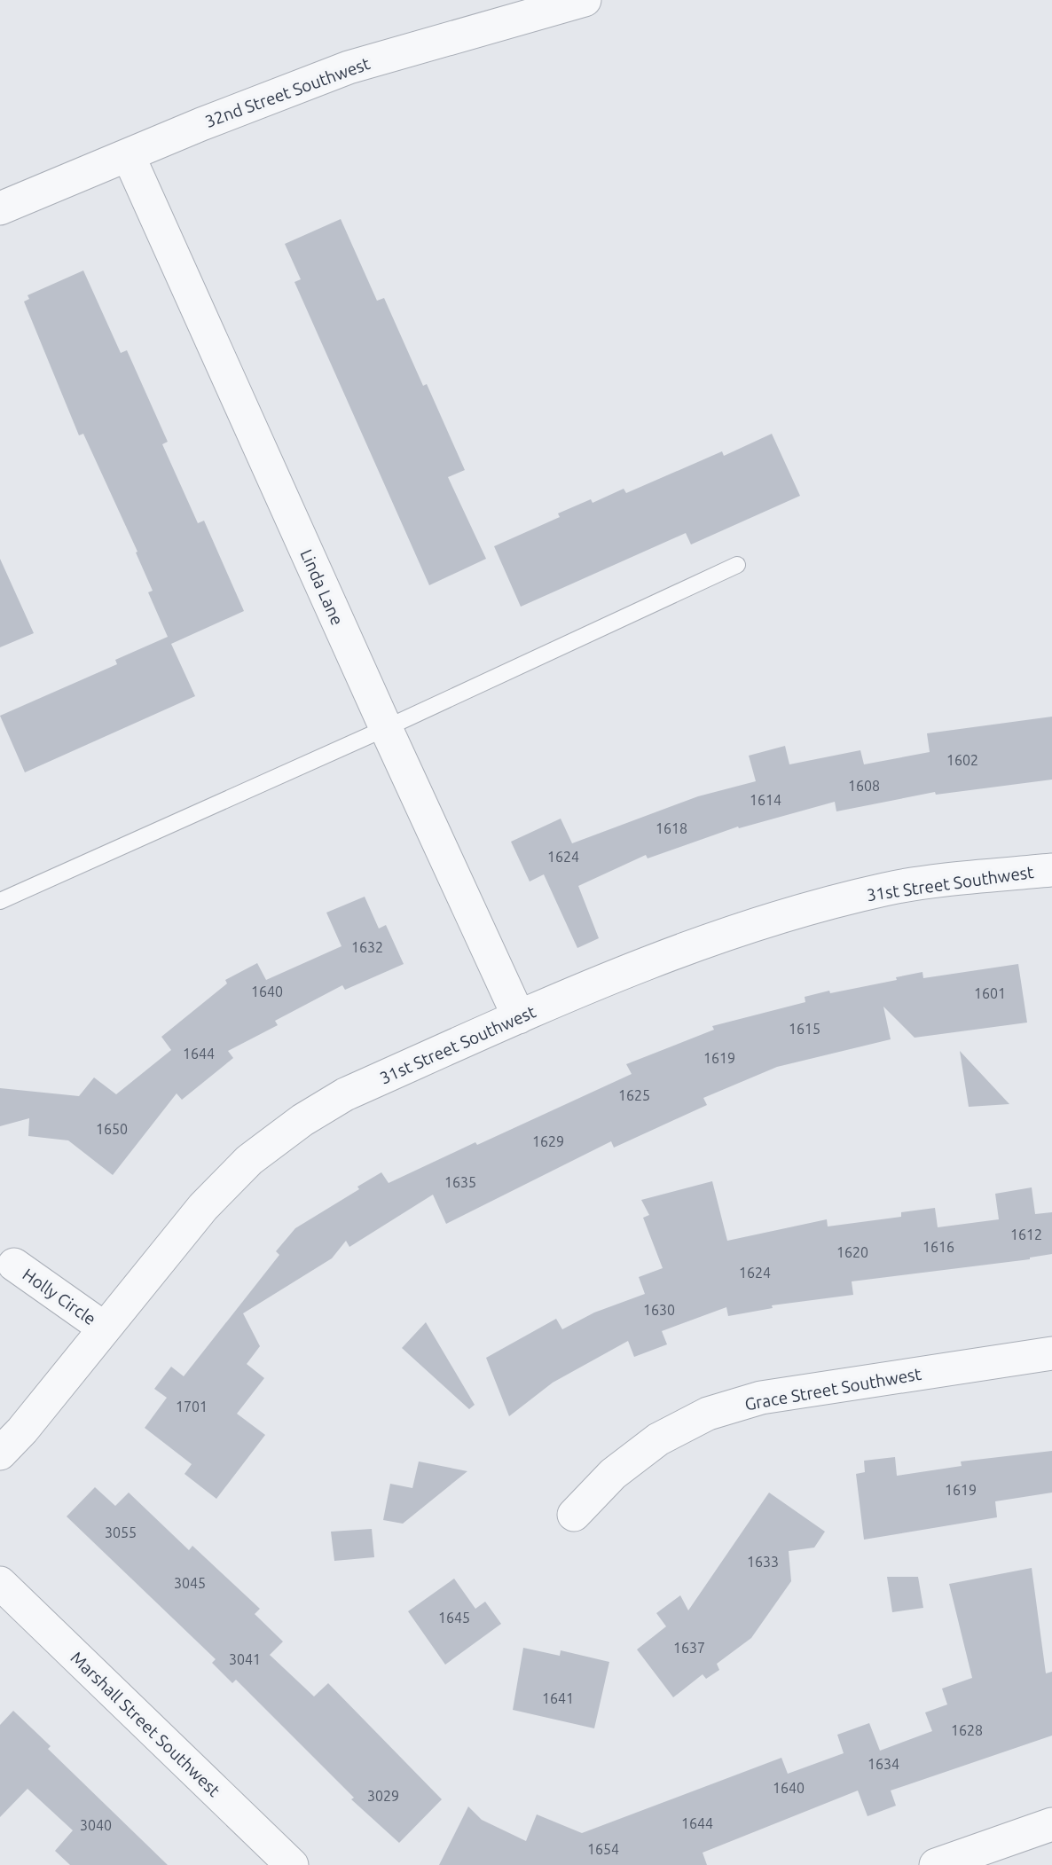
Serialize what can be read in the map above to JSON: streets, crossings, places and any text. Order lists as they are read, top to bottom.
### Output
{
  "streets": {
    "street": [
      "32nd Street Southwest",
      "Linda Lane",
      "31st Street Southwest",
      "Holly Circle",
      "Grace Street Southwest",
      "Marshall Street Southwest"
    ]
  },
  "crossings": [
    ["32nd Street Southwest", "Linda Lane"],
    ["Linda Lane", "31st Street Southwest"],
    ["31st Street Southwest", "Holly Circle"]
  ],
  "house_numbers": [
    "1602",
    "1608",
    "1614",
    "1618",
    "1624",
    "1632",
    "1640",
    "1601",
    "1615",
    "1644",
    "1619",
    "1625",
    "1650",
    "1629",
    "1635",
    "1612",
    "1616",
    "1620",
    "1624",
    "1630",
    "1701",
    "1619",
    "3055",
    "1633",
    "3045",
    "1645",
    "1637",
    "3041",
    "1641",
    "1628",
    "1634",
    "1640",
    "3029",
    "1644",
    "3040",
    "1654"
  ]
}
